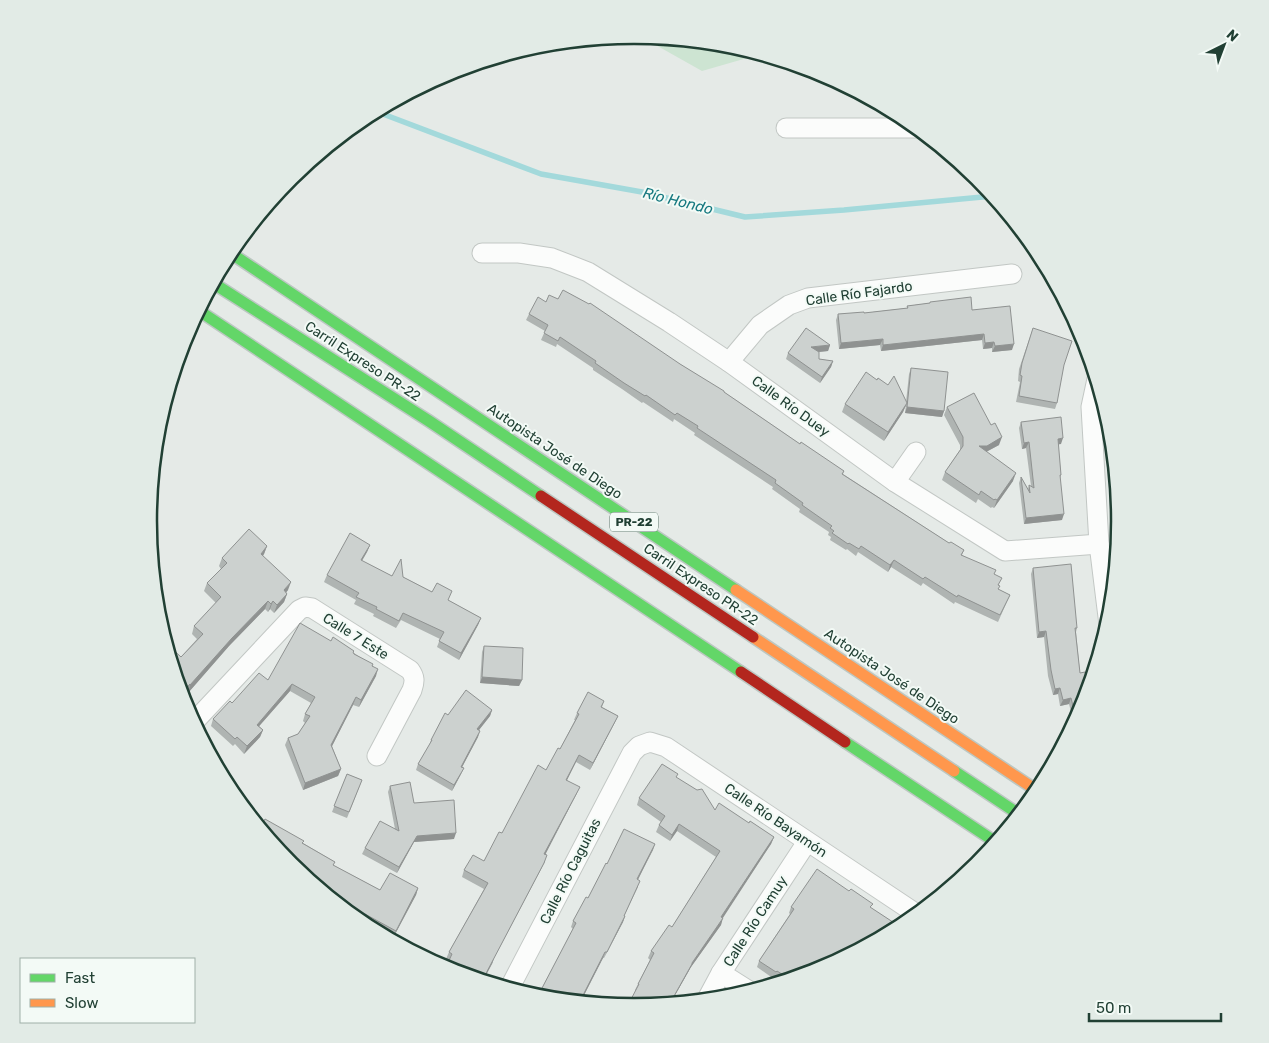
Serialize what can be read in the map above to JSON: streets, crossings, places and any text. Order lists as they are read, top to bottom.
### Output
{
  "streets": {
    "highway": ["Carril Expreso PR-22", "Autopista José de Diego", "PR-22"],
    "street": [
      "Calle Río Fajardo",
      "Calle Río Duey",
      "Calle 7 Este",
      "Calle Río Bayamón",
      "Calle Río Caguitas",
      "Calle Río Camuy"
    ]
  },
  "crossings": [
    ["Calle Río Fajardo", "Calle Río Duey"],
    ["Calle Río Bayamón", "Calle Río Caguitas"],
    ["Calle Río Bayamón", "Calle Río Camuy"]
  ],
  "water": ["Río Hondo"],
  "legend": ["Fast", "Slow"],
  "scale_bar": "50 m",
  "north": "top right"
}
